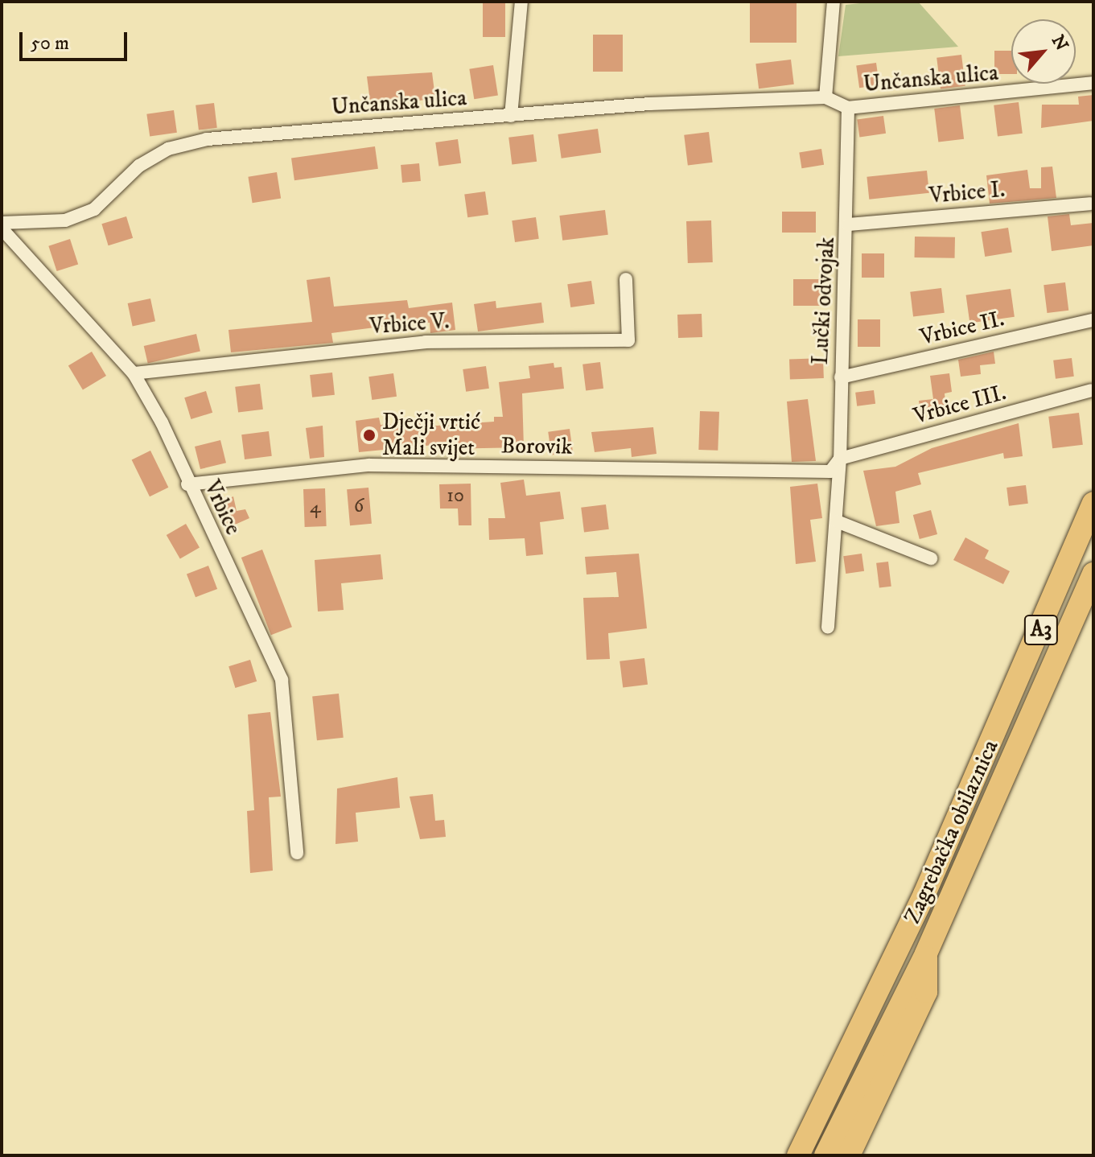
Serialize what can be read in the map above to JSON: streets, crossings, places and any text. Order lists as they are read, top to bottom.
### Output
{
  "streets": {
    "highway": ["A3", "Zagrebačka obilaznica"],
    "street": [
      "Unčanska ulica",
      "Vrbice I.",
      "Lučki odvojak",
      "Vrbice V.",
      "Vrbice II.",
      "Vrbice III.",
      "Borovik",
      "Vrbice"
    ]
  },
  "crossings": [
    ["Unčanska ulica", "Lučki odvojak"],
    ["Vrbice I.", "Lučki odvojak"],
    ["Lučki odvojak", "Vrbice II."],
    ["Lučki odvojak", "Vrbice III."],
    ["Lučki odvojak", "Borovik"],
    ["Vrbice V.", "Vrbice"],
    ["Vrbice III.", "Borovik"],
    ["Borovik", "Vrbice"]
  ],
  "places": ["Dječji vrtić Mali svijet"],
  "house_numbers": ["10", "6", "4"],
  "scale_bar": "50 m",
  "north": "top right"
}
